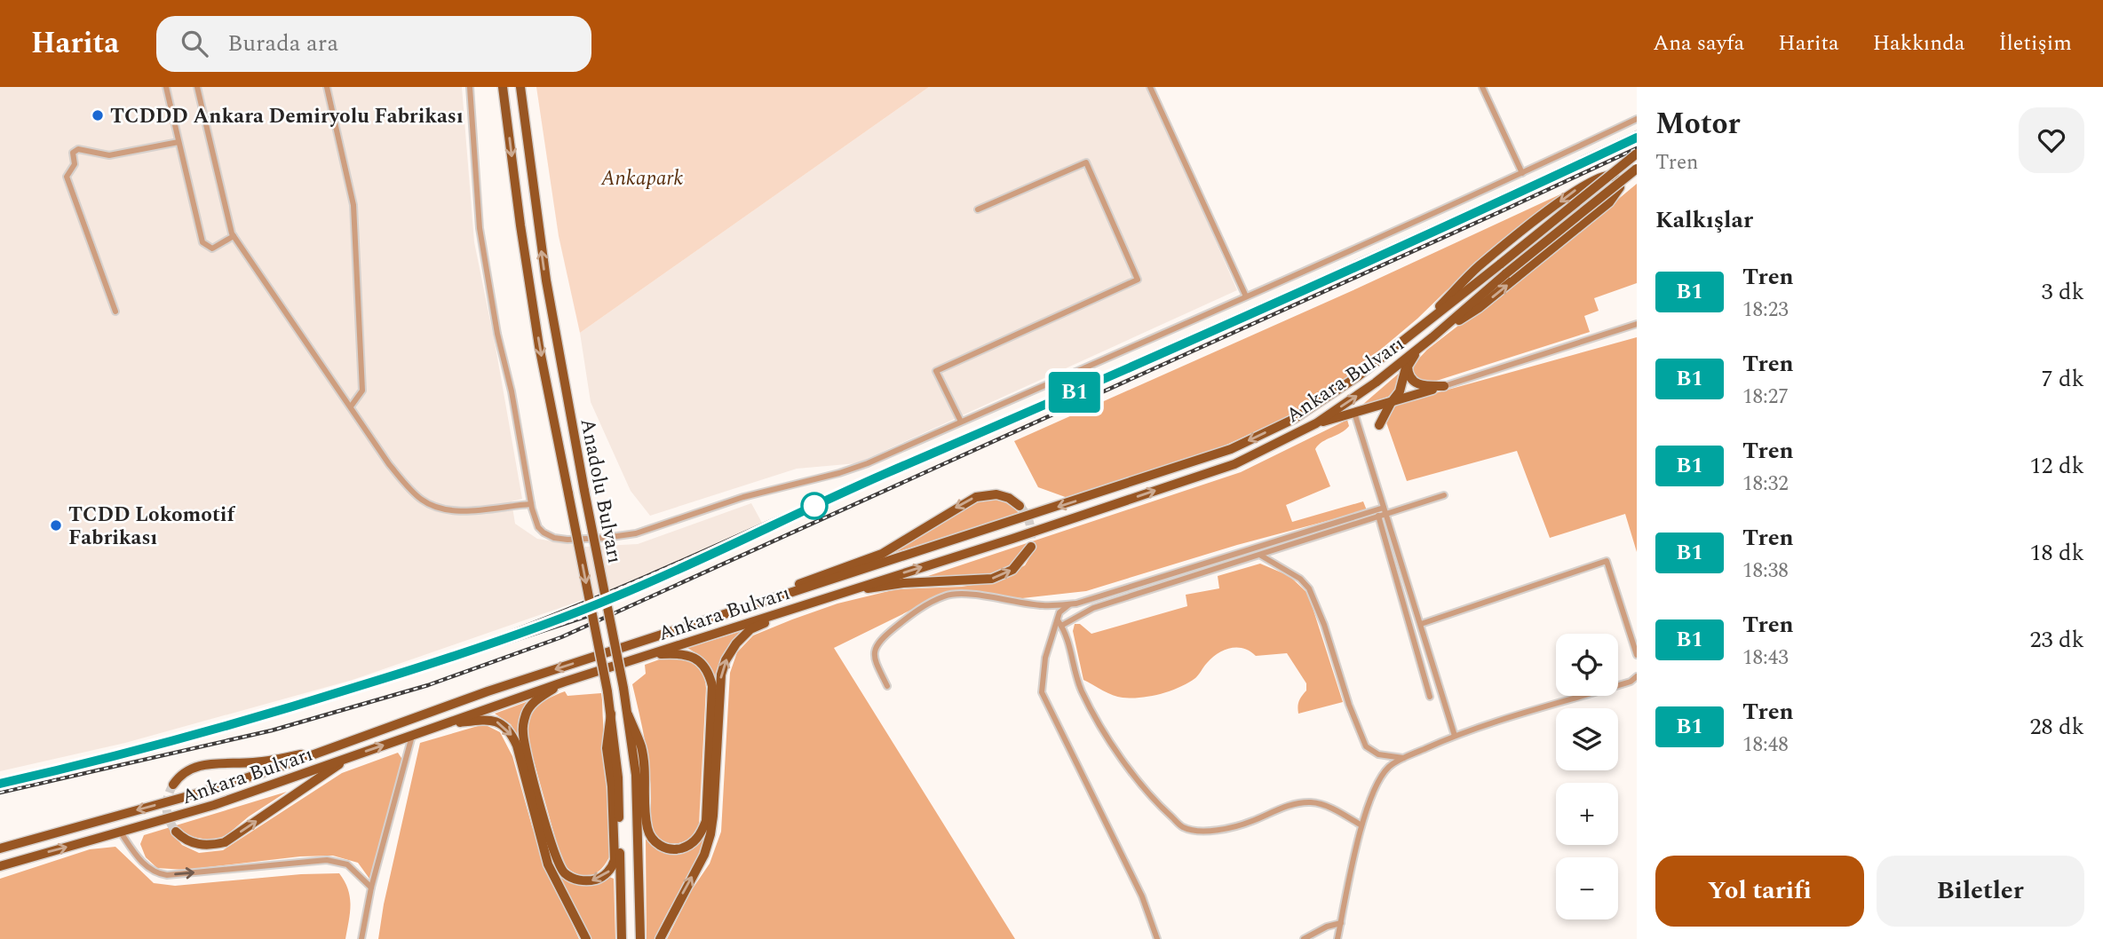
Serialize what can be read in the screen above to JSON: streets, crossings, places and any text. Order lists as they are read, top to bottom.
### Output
{
  "streets": {
    "main road": ["Ankara Bulvarı", "Anadolu Bulvarı"]
  },
  "parks": ["Ankapark"],
  "places": ["TCDDD Ankara Demiryolu Fabrikası", "TCDD Lokomotif Fabrikası"],
  "page": {
    "header": "Harita",
    "search": "Burada ara",
    "nav": [
      "Ana sayfa",
      "Harita",
      "Hakkında",
      "İletişim"
    ],
    "on_map": "B1",
    "heading": [
      ["Motor", "Tren"],
      "Kalkışlar"
    ],
    "list": [
      {
        "mark": "B1",
        "name": "Tren",
        "note": "18:23",
        "value": "3 dk"
      },
      {
        "mark": "B1",
        "name": "Tren",
        "note": "18:27",
        "value": "7 dk"
      },
      {
        "mark": "B1",
        "name": "Tren",
        "note": "18:32",
        "value": "12 dk"
      },
      {
        "mark": "B1",
        "name": "Tren",
        "note": "18:38",
        "value": "18 dk"
      },
      {
        "mark": "B1",
        "name": "Tren",
        "note": "18:43",
        "value": "23 dk"
      },
      {
        "mark": "B1",
        "name": "Tren",
        "note": "18:48",
        "value": "28 dk"
      }
    ],
    "map_buttons": ["+", "−"],
    "buttons": ["Yol tarifi", "Biletler"]
  }
}
